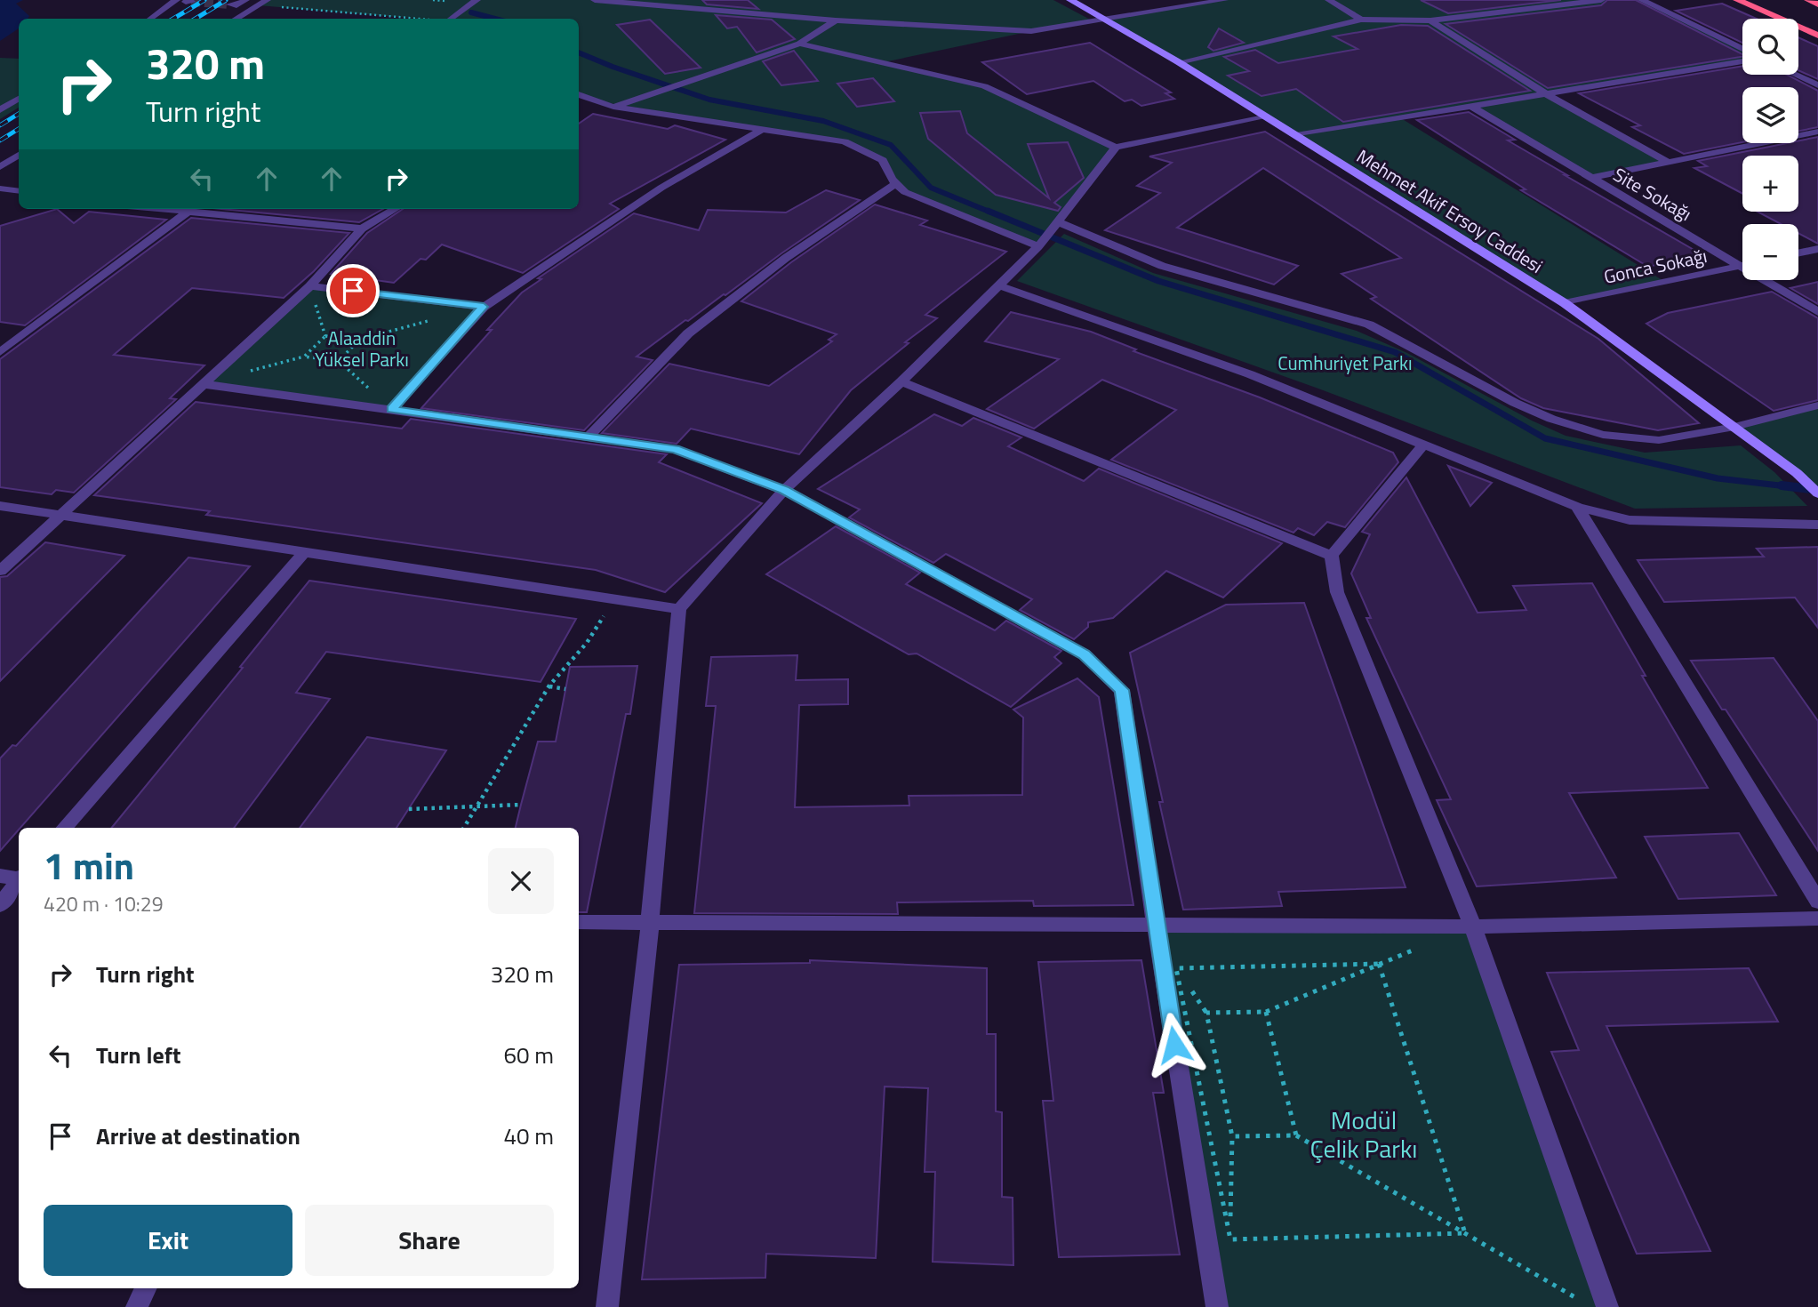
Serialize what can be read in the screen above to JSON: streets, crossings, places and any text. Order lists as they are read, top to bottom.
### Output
{
  "streets": {
    "main road": ["Mehmet Akif Ersoy Caddesi"],
    "street": ["Site Sokağı", "Gonca Sokağı"]
  },
  "crossings": [
    ["Mehmet Akif Ersoy Caddesi", "Gonca Sokağı"]
  ],
  "parks": ["Alaaddin Yüksel Parkı", "Cumhuriyet Parkı", "Modül Çelik Parkı"],
  "page": {
    "map_buttons": ["+", "−"],
    "turn": ["320 m", "Turn right"],
    "heading": ["1 min", "420 m · 10:29"],
    "list": [
      {
        "name": "Turn right",
        "value": "320 m"
      },
      {
        "name": "Turn left",
        "value": "60 m"
      },
      {
        "name": "Arrive at destination",
        "value": "40 m"
      }
    ],
    "buttons": ["Exit", "Share"]
  }
}
